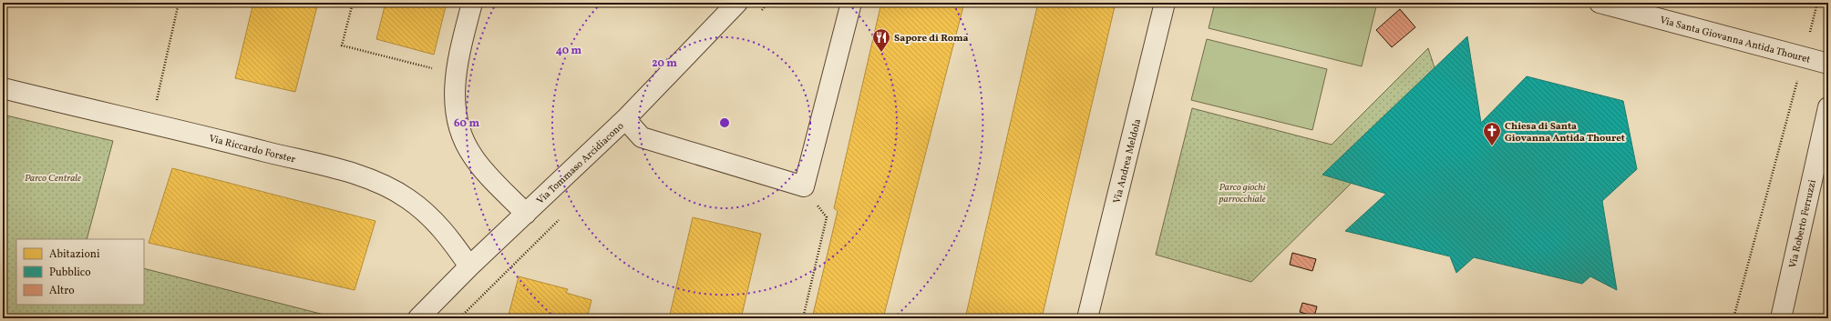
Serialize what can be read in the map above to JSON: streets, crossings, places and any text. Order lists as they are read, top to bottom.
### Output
{
  "streets": {
    "street": [
      "Via Santa Giovanna Antida Thouret",
      "Via Riccardo Forster",
      "Via Andrea Meldola",
      "Via Tommaso Arcidiacono",
      "Via Roberto Ferruzzi"
    ]
  },
  "crossings": [
    ["Via Riccardo Forster", "Via Tommaso Arcidiacono"]
  ],
  "parks": ["Parco Centrale", "Parco giochi parrocchiale"],
  "places": {
    "restaurant": ["Sapore di Roma"],
    "church": ["Chiesa di Santa Giovanna Antida Thouret"]
  },
  "legend": ["Abitazioni", "Pubblico", "Altro"],
  "rings": ["40 m", "20 m", "60 m"]
}
